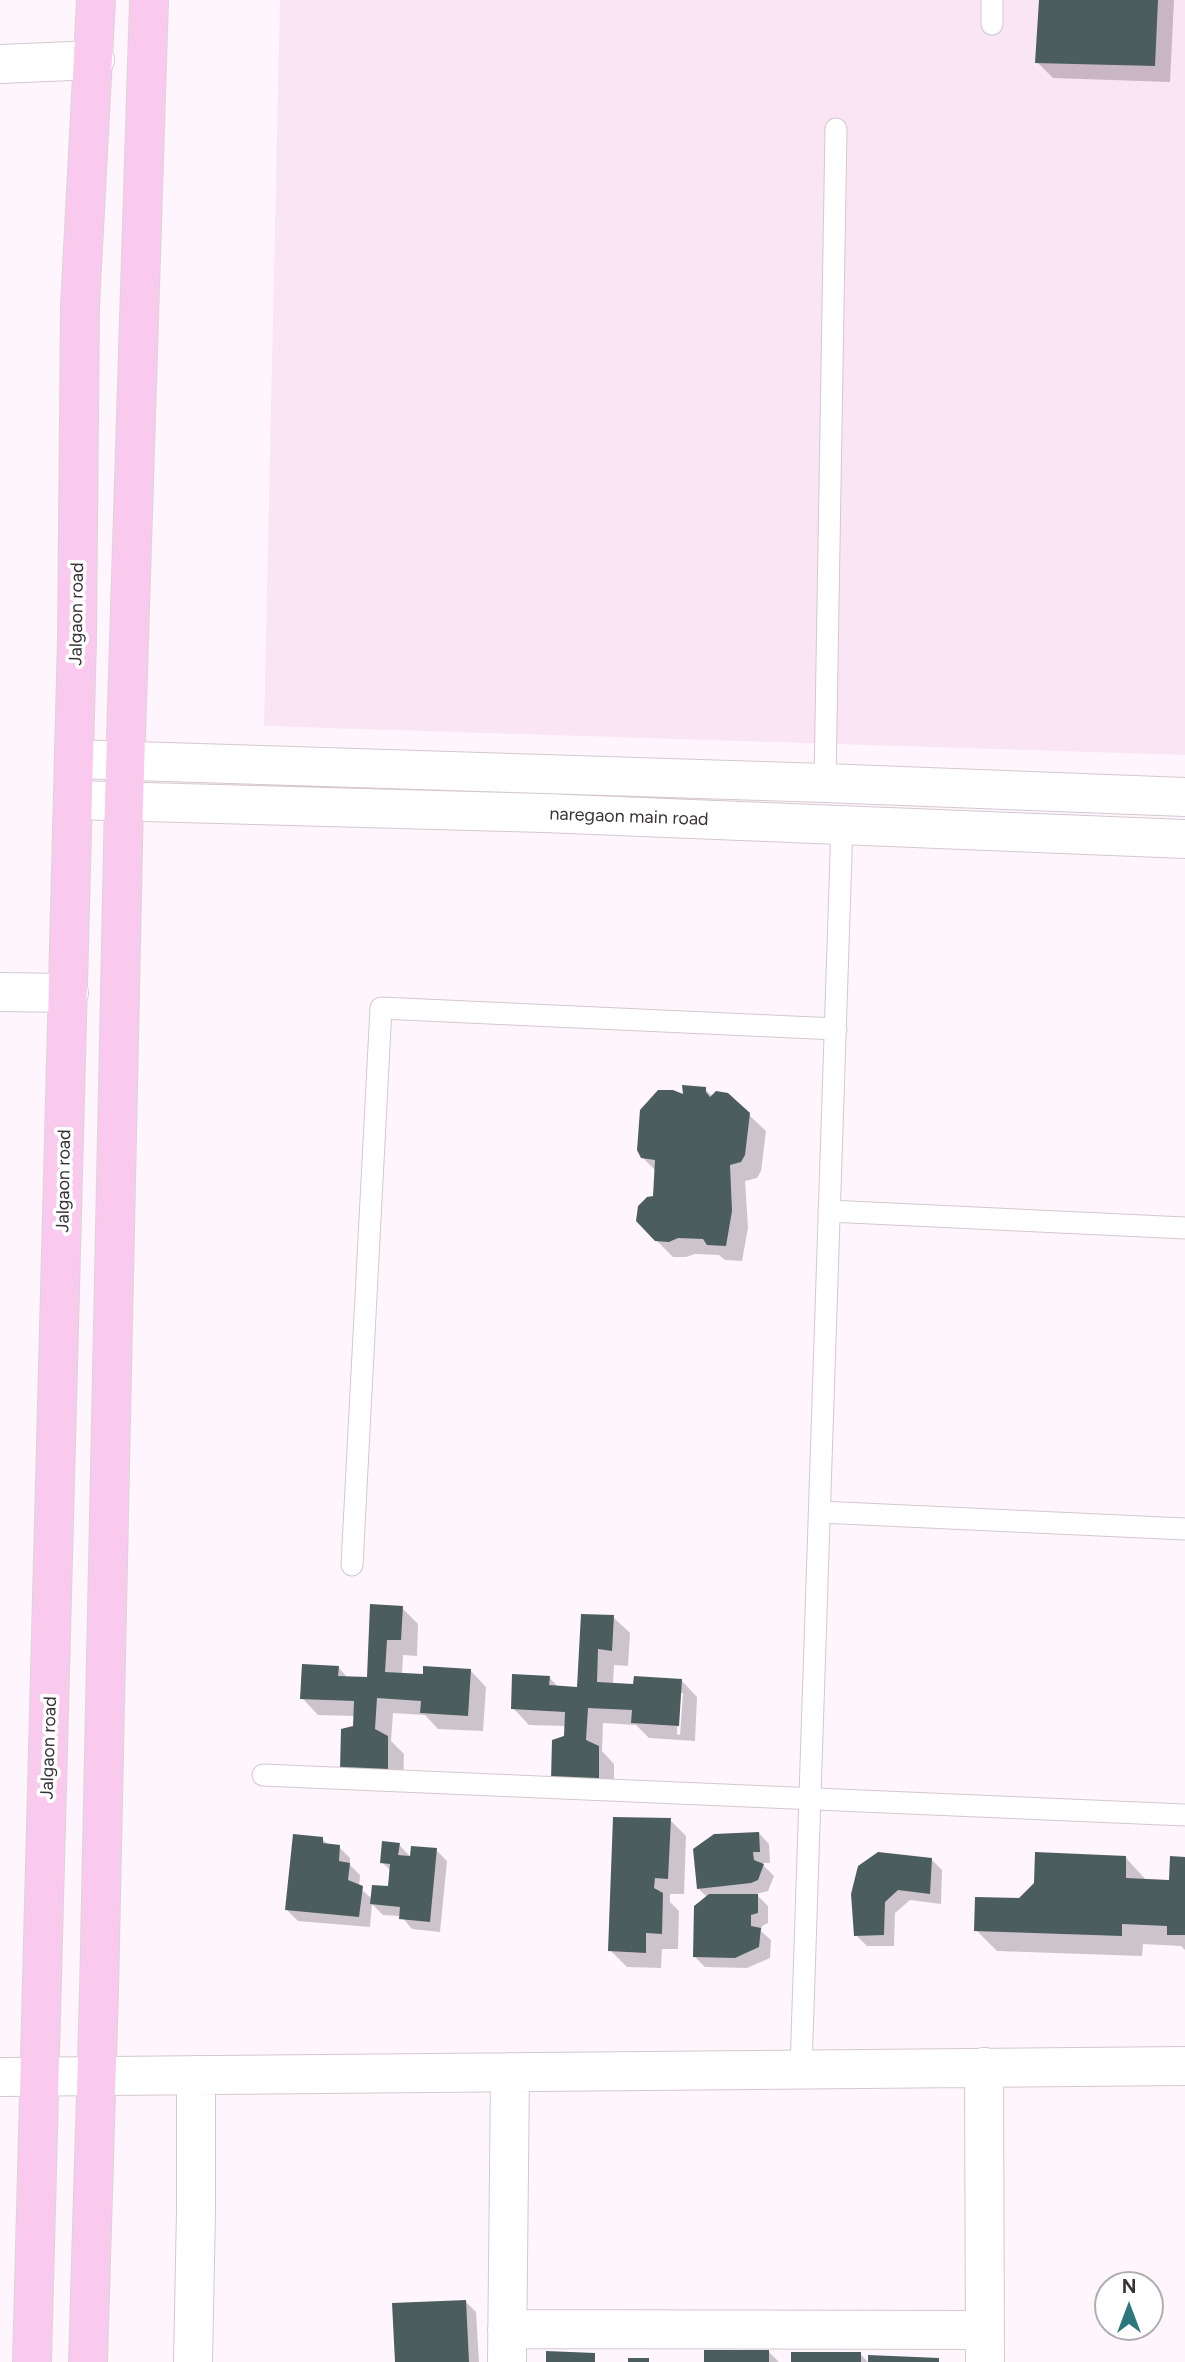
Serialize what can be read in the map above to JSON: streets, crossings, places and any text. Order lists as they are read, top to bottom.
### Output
{
  "streets": {
    "highway": ["Jalgaon road"],
    "street": ["naregaon main road"]
  },
  "crossings": [
    ["Jalgaon road", "naregaon main road"]
  ],
  "north": "top"
}
